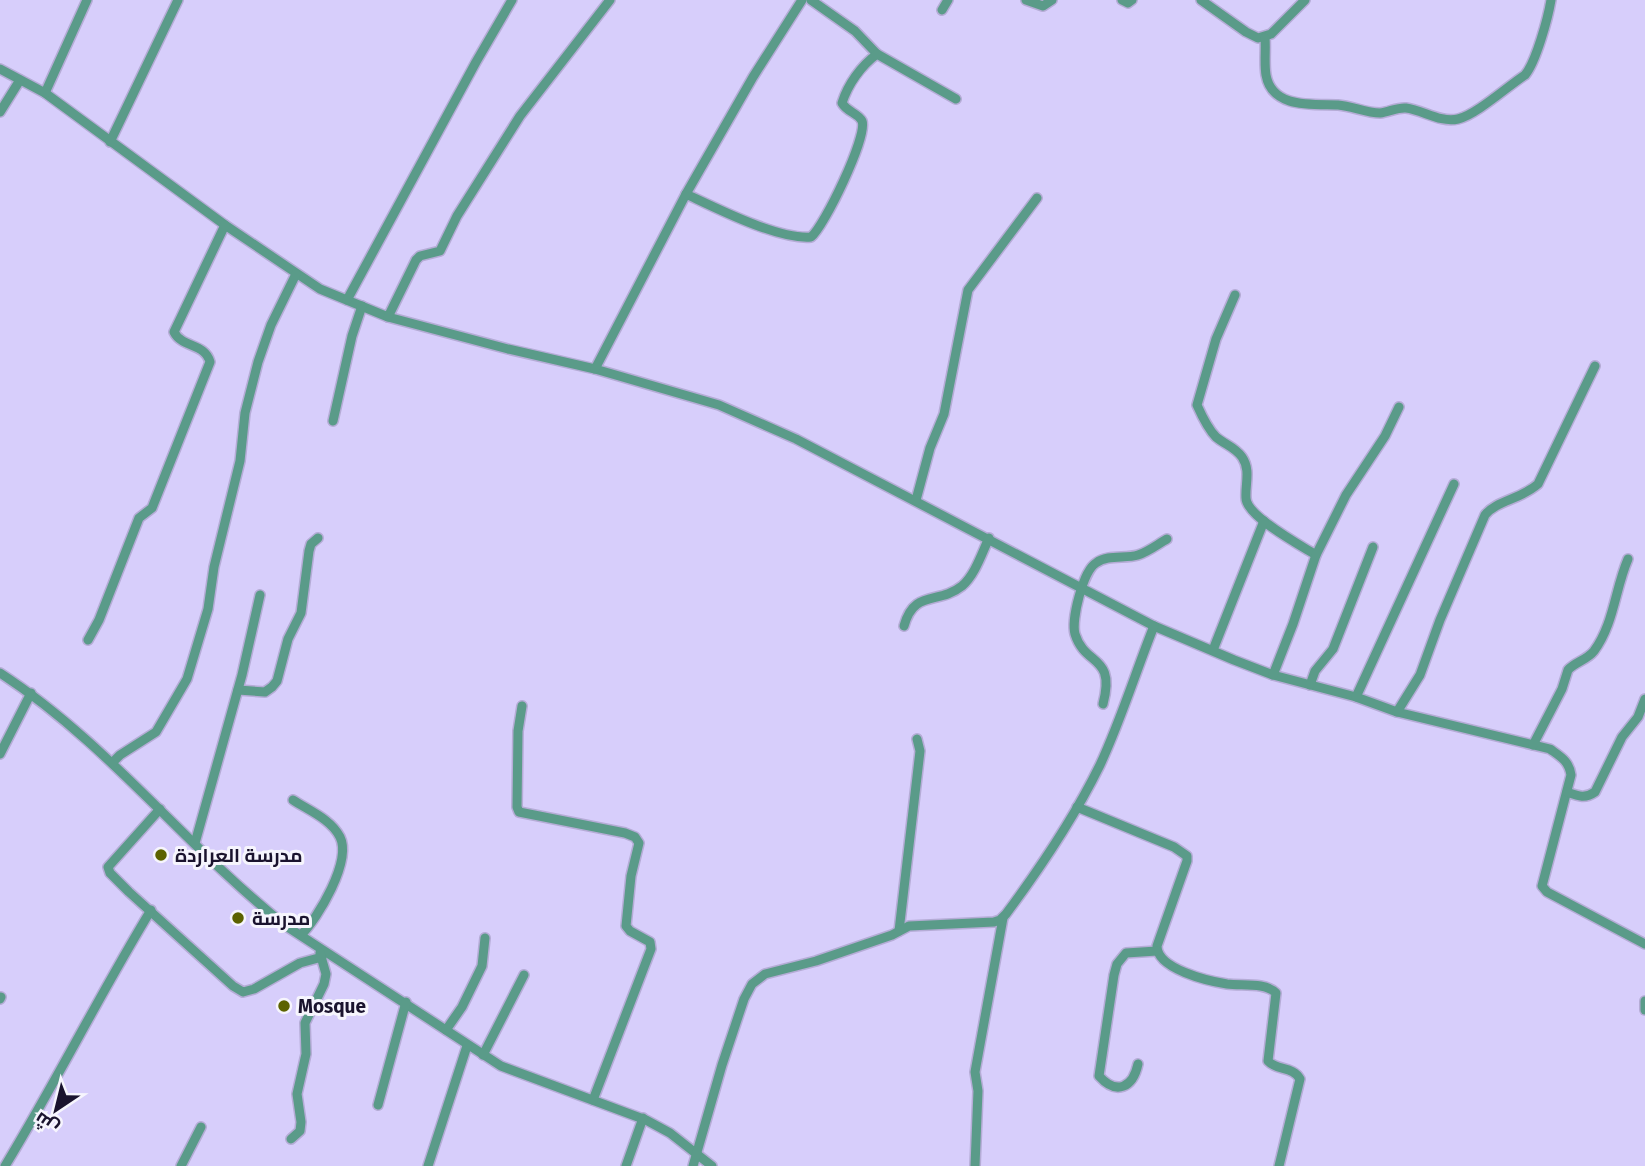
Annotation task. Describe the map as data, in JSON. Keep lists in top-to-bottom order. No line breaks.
{"places":["مدرسة العراردة","مدرسة","Mosque"],"north":"bottom left"}
